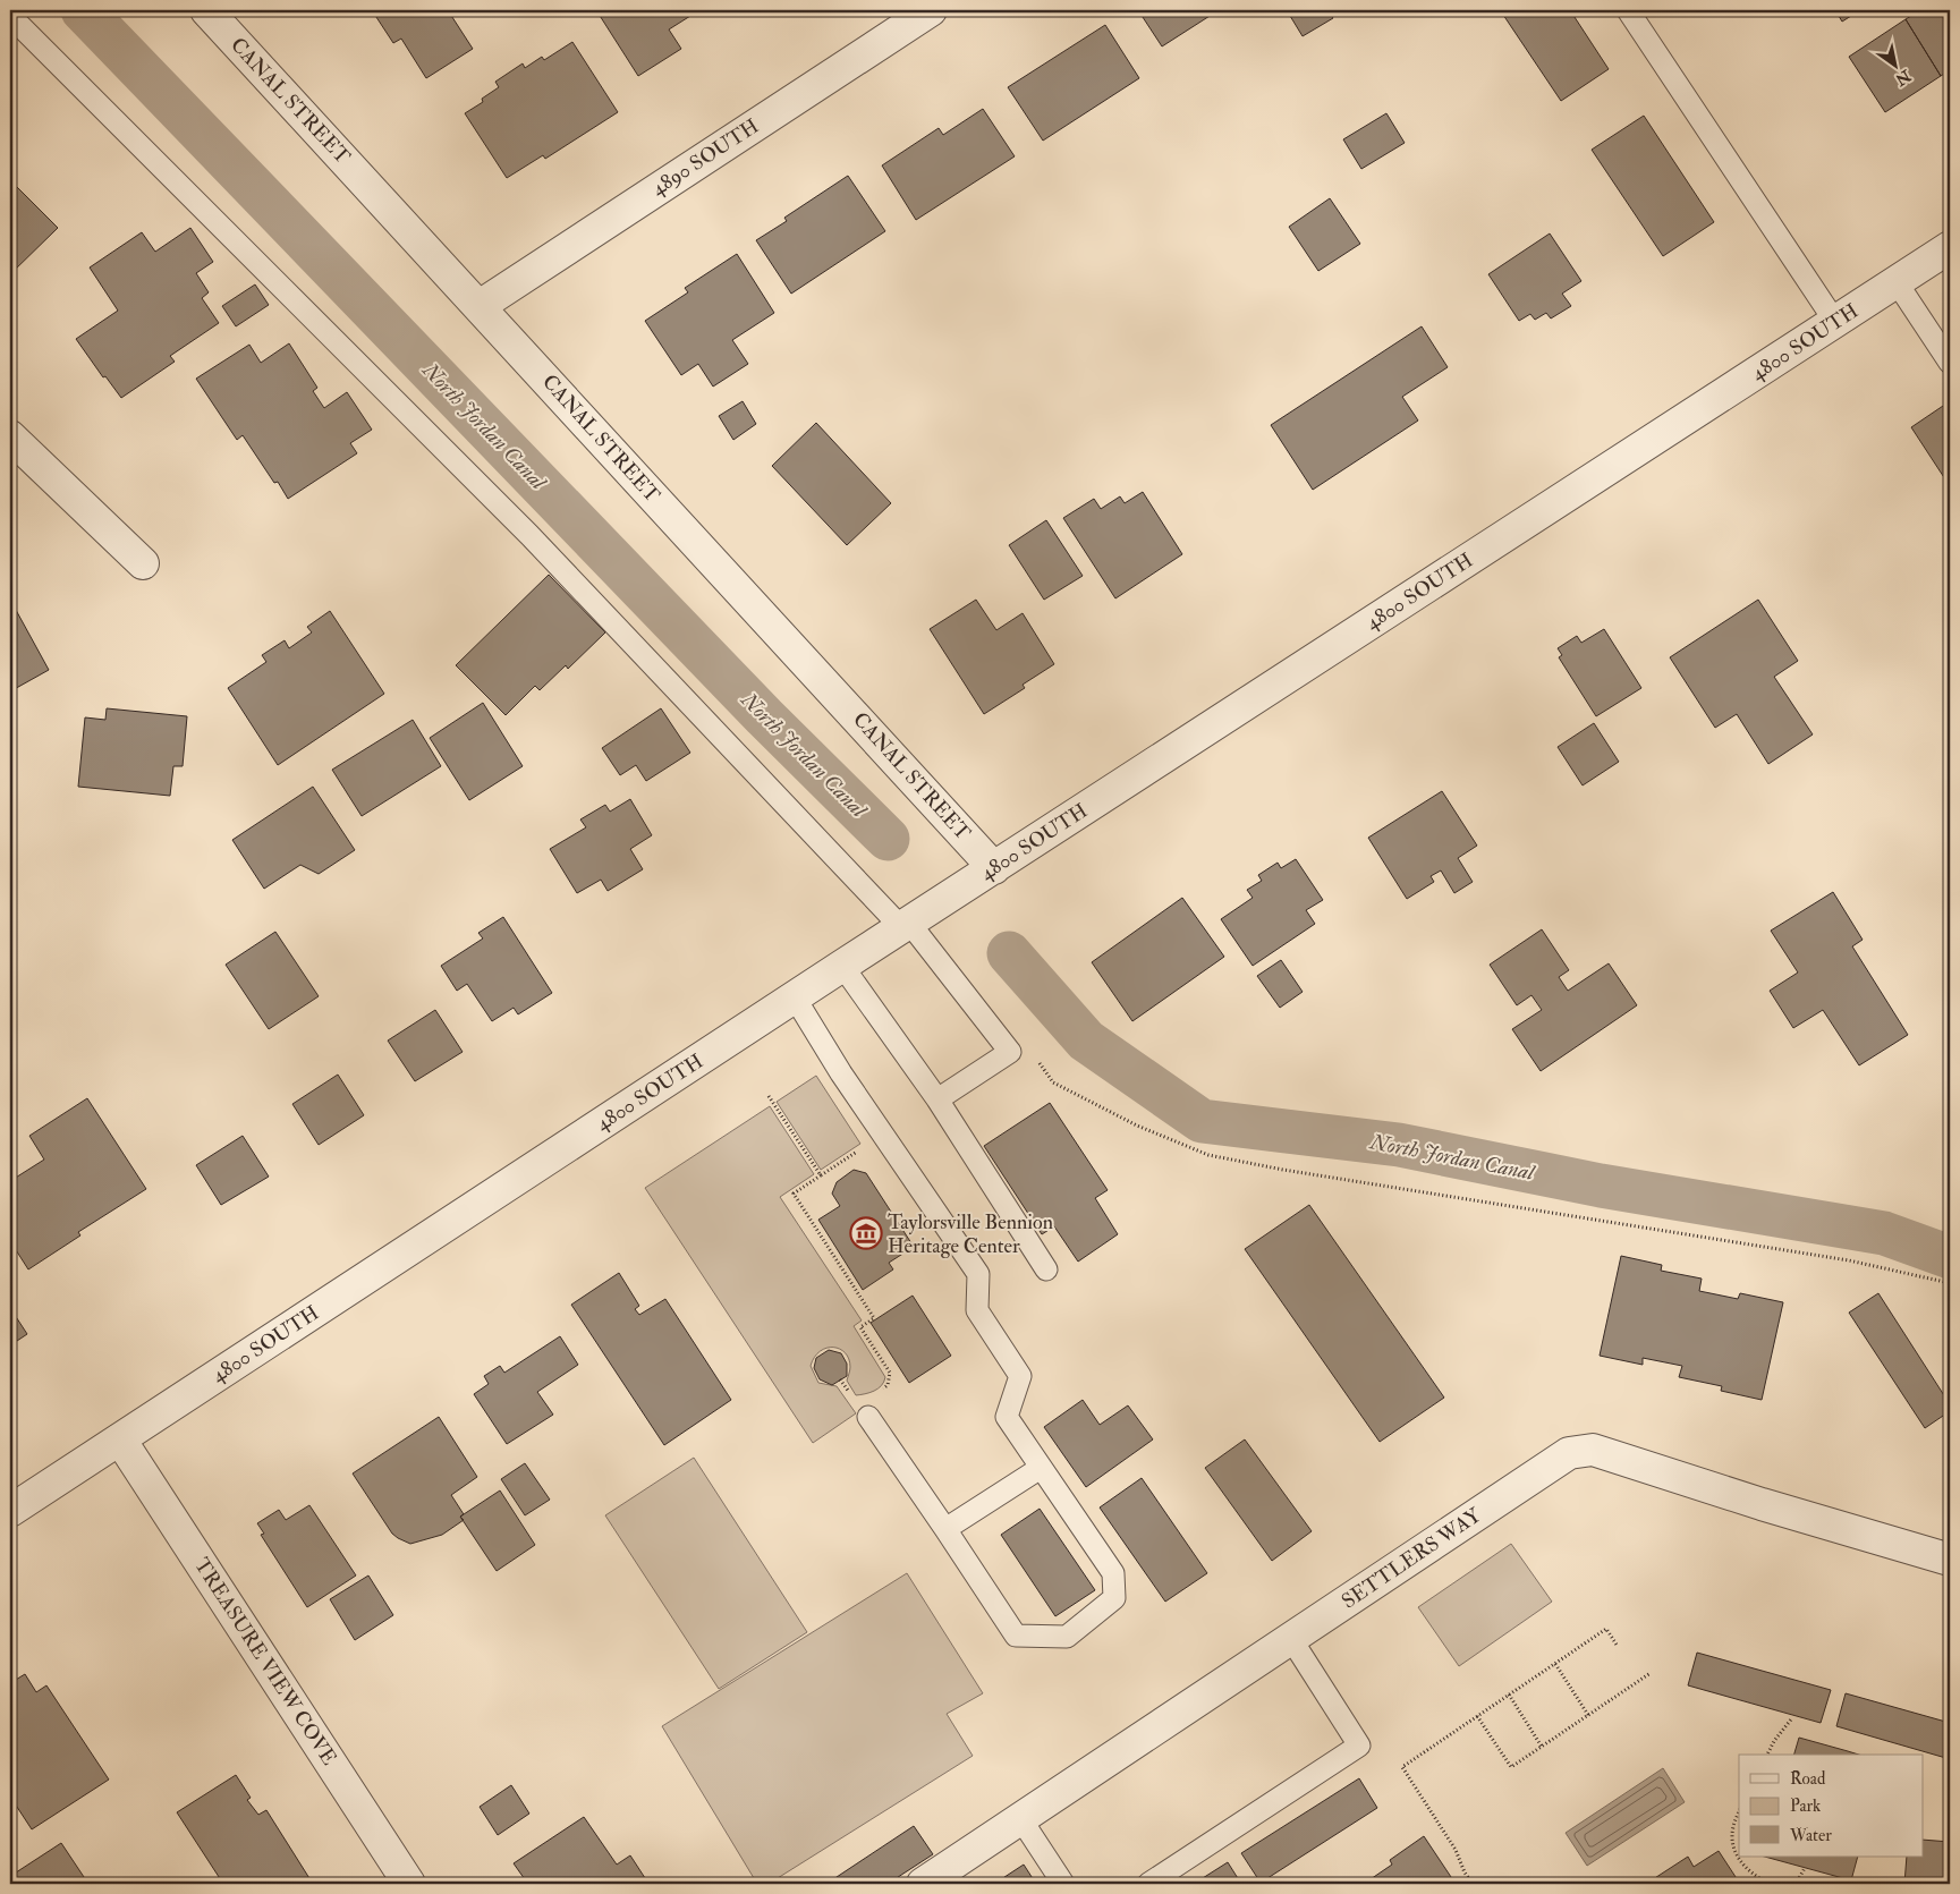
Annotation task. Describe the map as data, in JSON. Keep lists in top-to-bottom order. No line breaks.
{"streets":{"street":["CANAL STREET","4890 SOUTH","4800 SOUTH","SETTLERS WAY","TREASURE VIEW COVE"]},"crossings":[["CANAL STREET","4890 SOUTH"],["CANAL STREET","4800 SOUTH"],["4800 SOUTH","TREASURE VIEW COVE"]],"water":["North Jordan Canal"],"places":{"museum":["Taylorsville Bennion Heritage Center"]},"legend":["Road","Park","Water"],"north":"bottom right"}
